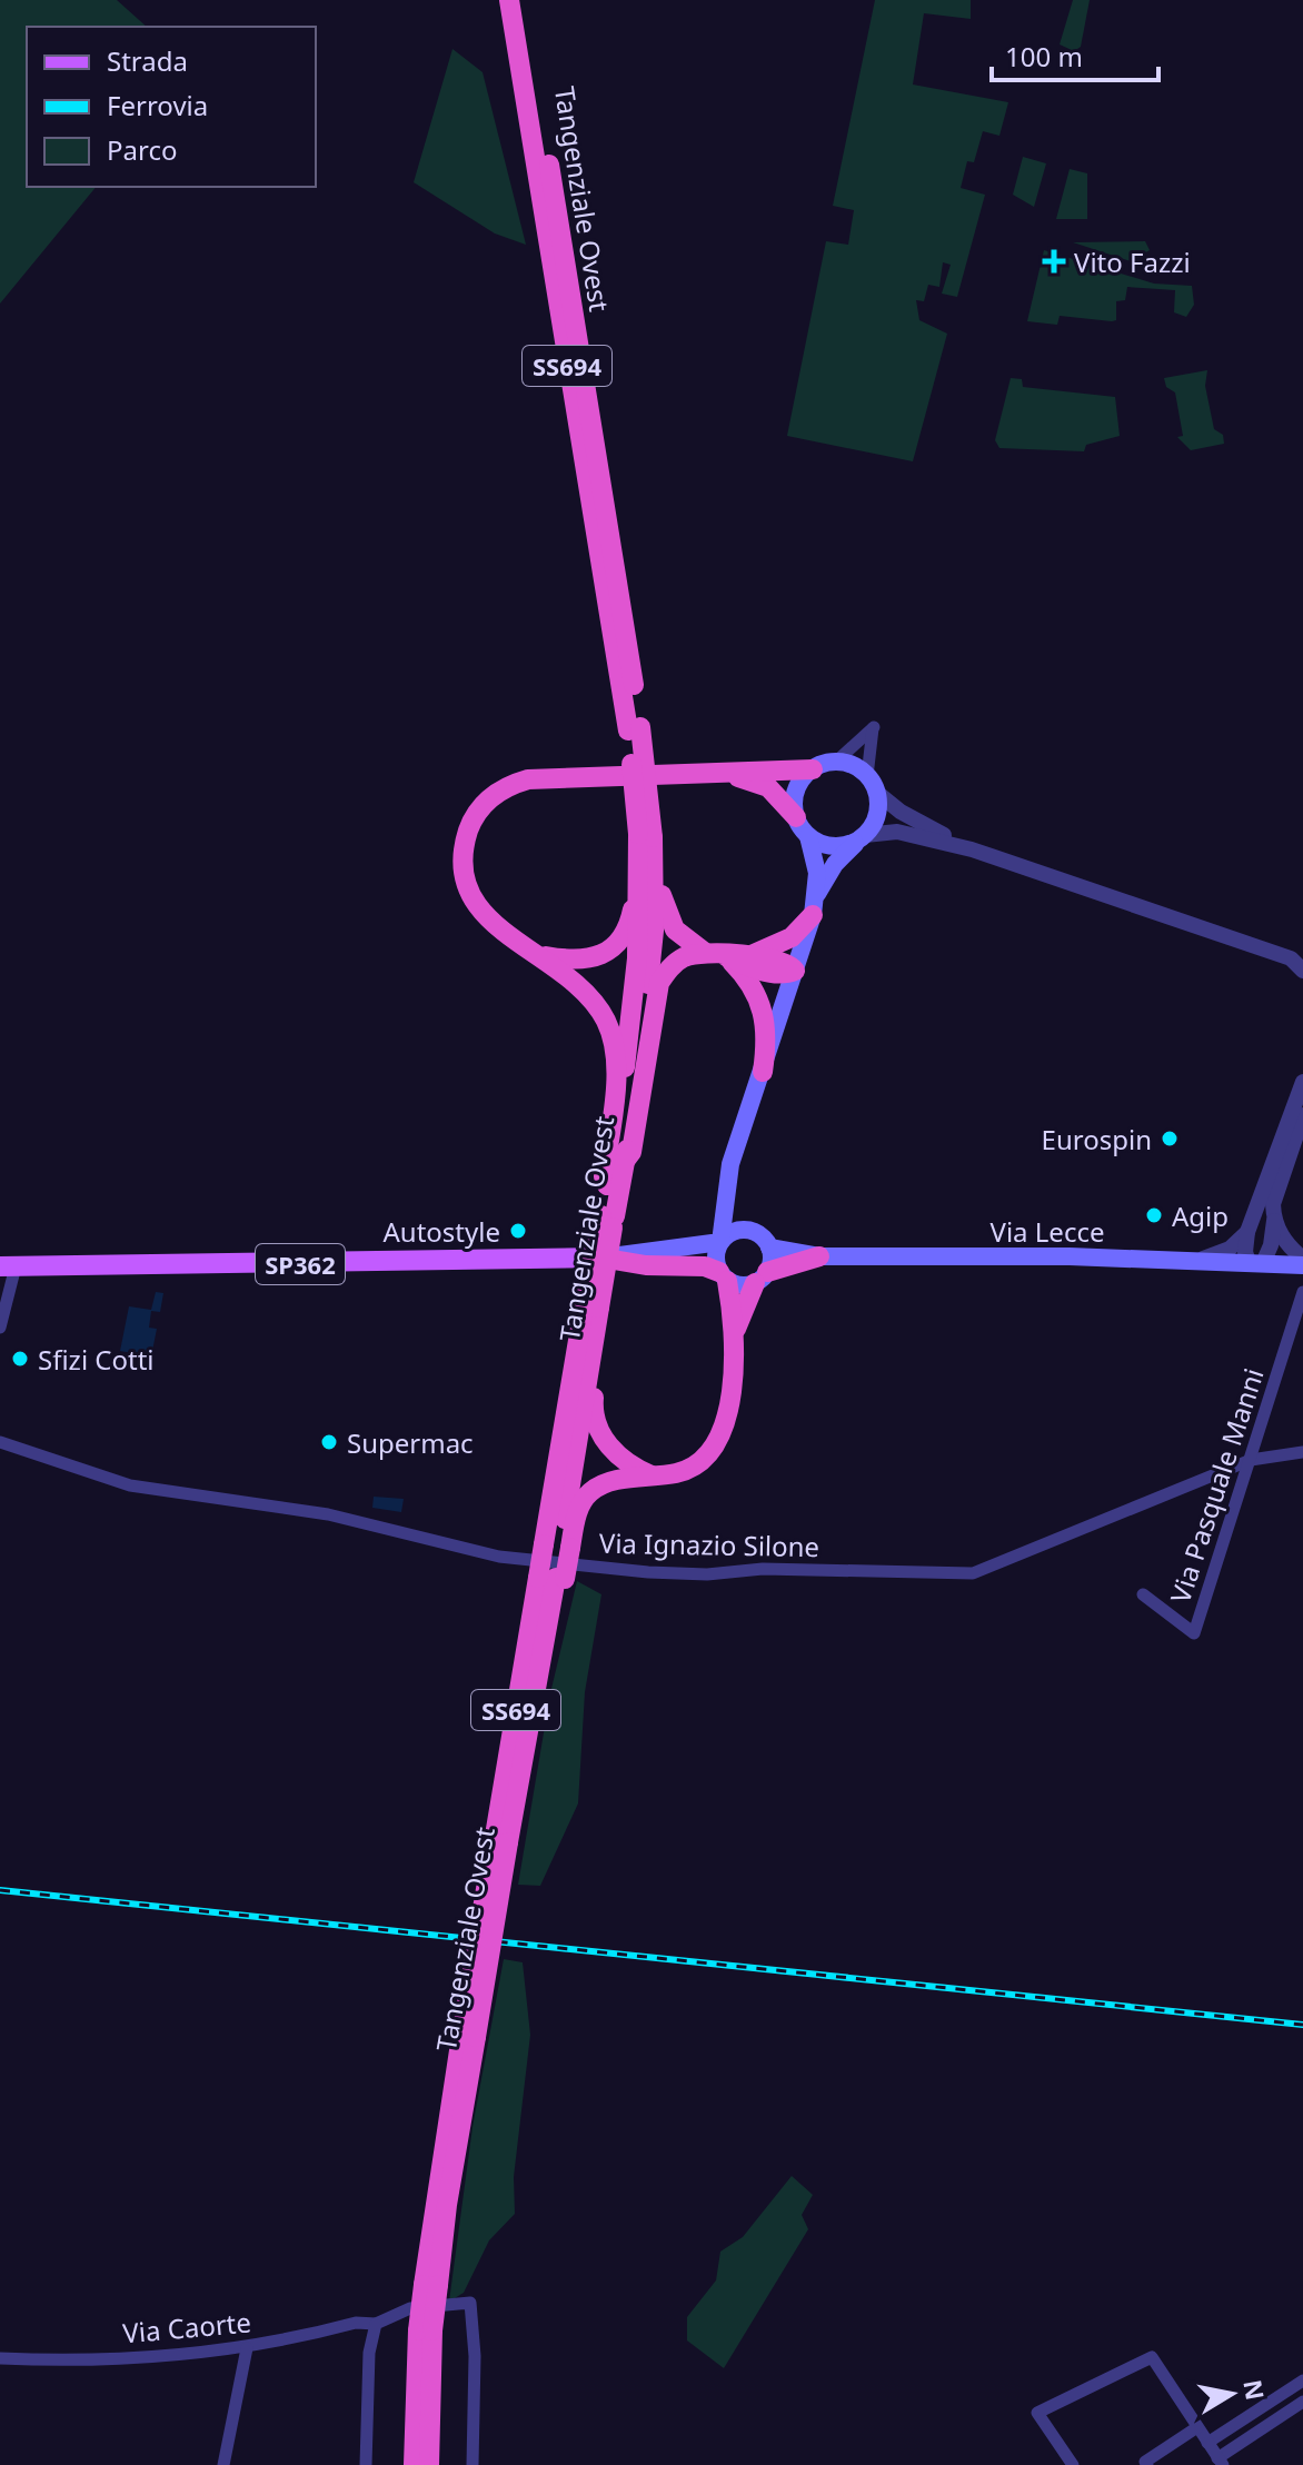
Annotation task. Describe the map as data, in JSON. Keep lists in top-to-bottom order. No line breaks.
{"streets":{"highway":["Tangenziale Ovest","SS694"],"main road":["Via Lecce","SP362"],"street":["Via Pasquale Manni","Via Ignazio Silone","Via Caorte"]},"crossings":[["Via Pasquale Manni","Via Ignazio Silone"]],"places":{"health":["Vito Fazzi"],"other":["Eurospin","Agip","Autostyle","Sfizi Cotti","Supermac"]},"legend":["Strada","Ferrovia","Parco"],"scale_bar":"100 m","north":"right"}
